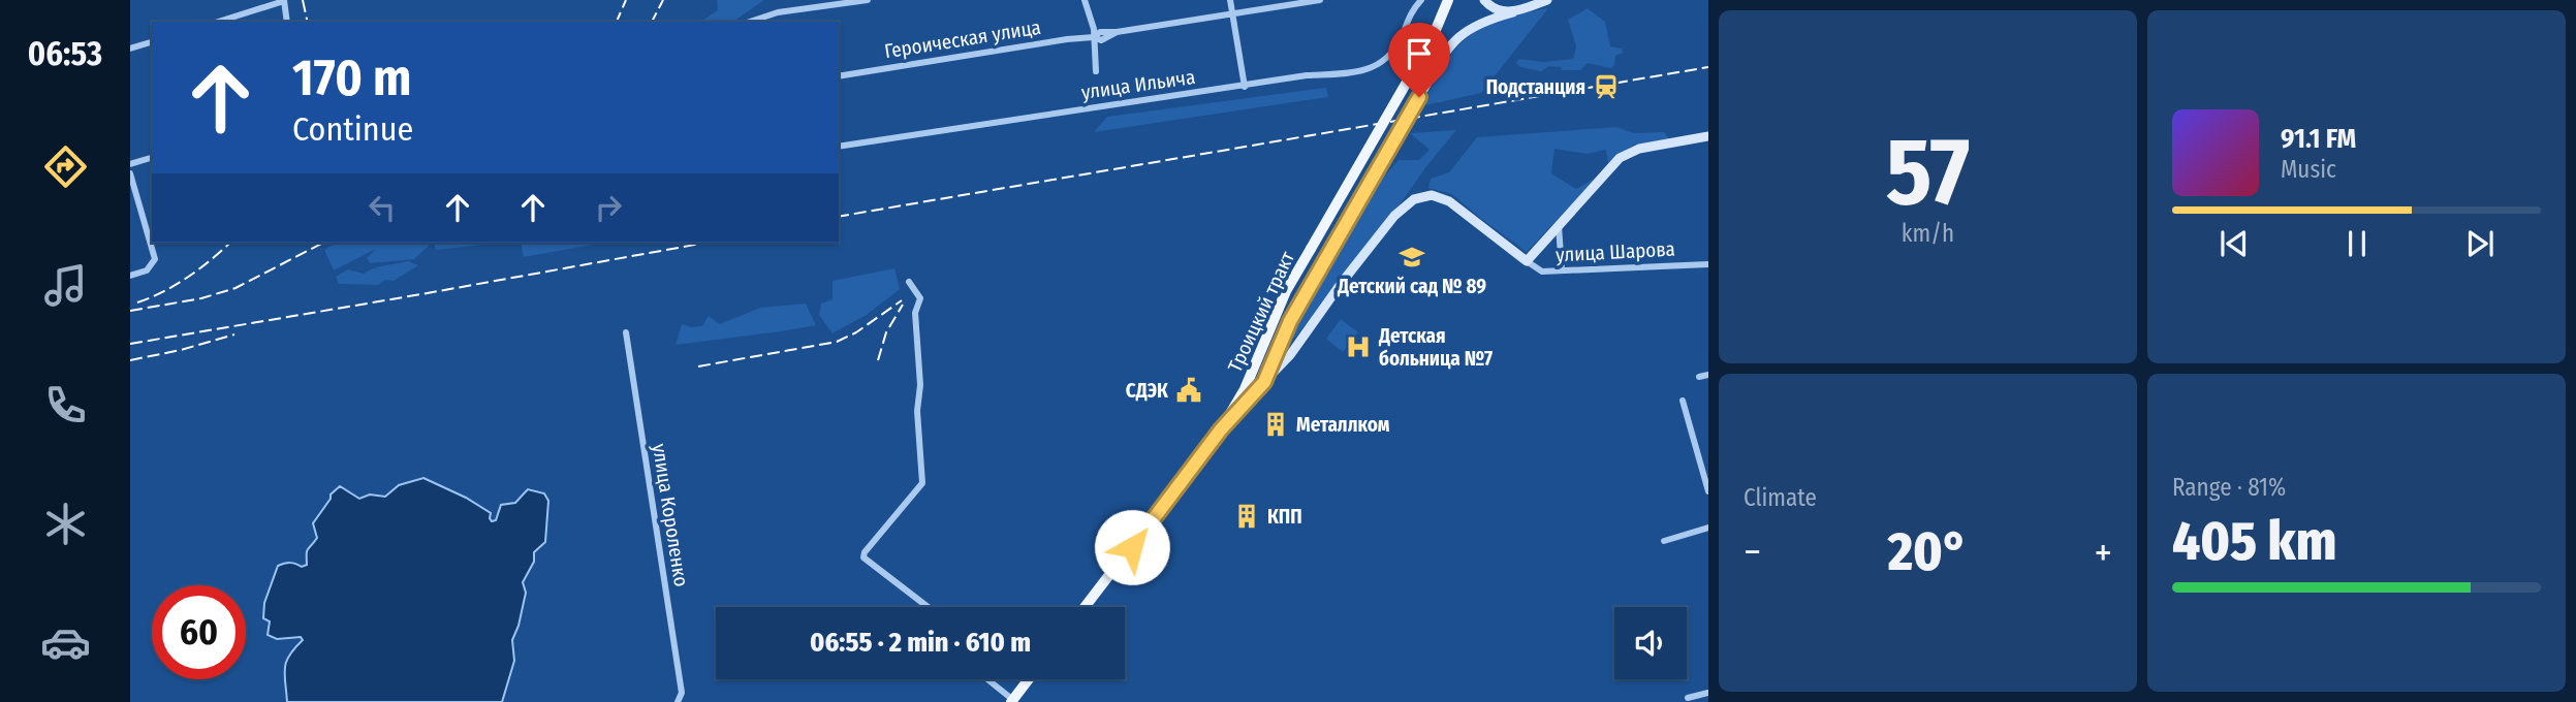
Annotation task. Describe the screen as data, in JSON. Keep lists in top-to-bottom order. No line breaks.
{"streets":{"main road":["Троицкий тракт"],"street":["Героическая улица","улица Ильича","улица Шарова","улица Короленко"]},"places":{"station":["Подстанция"],"school or university":["Детский сад № 89"],"hospital":["Детская больница №7"],"public building":["СДЭК"],"building":["Металлком","КПП"]},"page":{"tabs":"06:53","tile":[["57","km/h"],"Climate",["Range · 81%","405 km"]],"turn":["170 m","Continue"],"song":["91.1 FM","Music"],"heat":["−","20°","+"],"limit":"60","trip":"06:55 · 2 min · 610 m"}}
